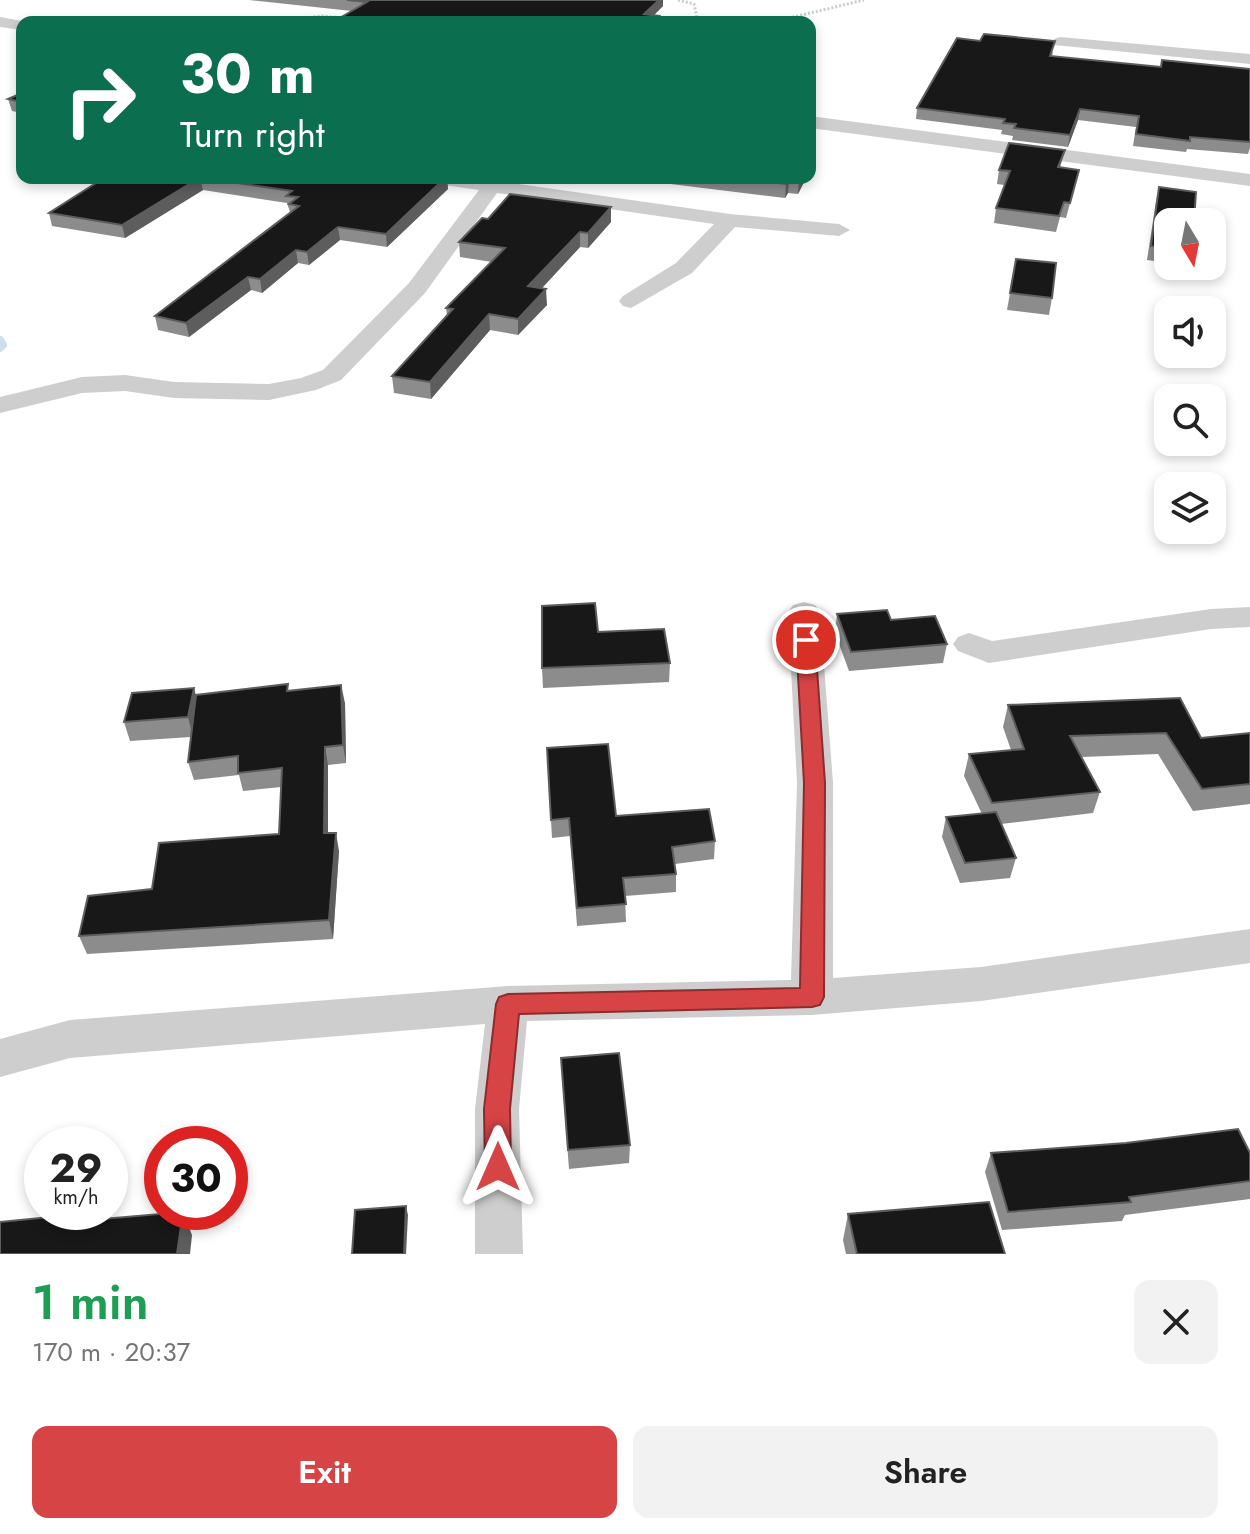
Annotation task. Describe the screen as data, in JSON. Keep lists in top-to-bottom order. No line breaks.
{"north":"bottom","page":{"turn":["30 m","Turn right"],"speed":"29 km/h","limit":"30","heading":["1 min","170 m · 20:37"],"buttons":["Exit","Share"]}}
